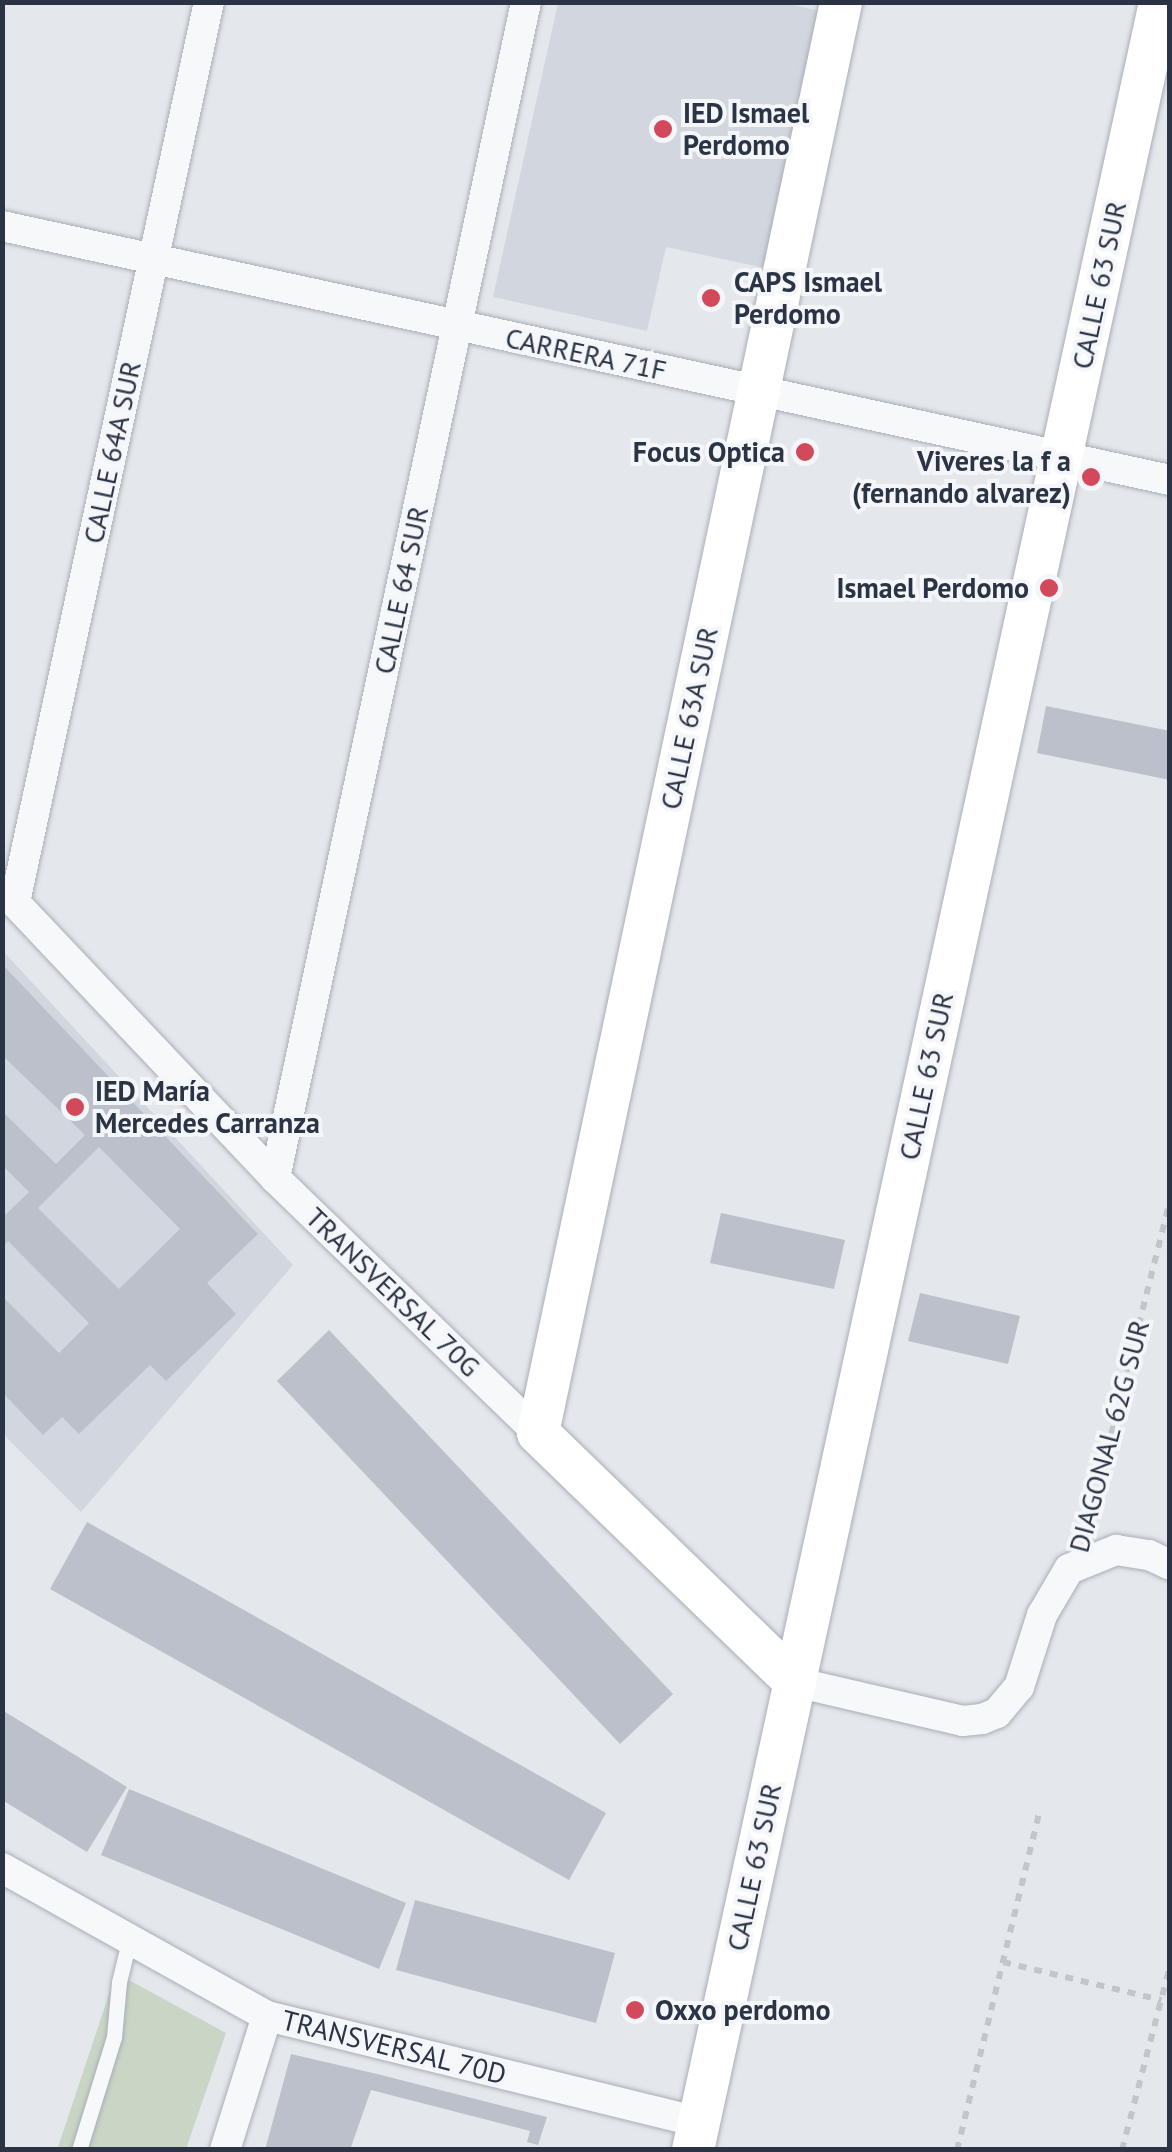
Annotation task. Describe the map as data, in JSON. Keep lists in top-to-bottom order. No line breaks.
{"streets":{"street":["CALLE 63 SUR","CARRERA 71F","CALLE 64A SUR","CALLE 64 SUR","CALLE 63A SUR","TRANSVERSAL 70G","DIAGONAL 62G SUR","TRANSVERSAL 70D"]},"crossings":[["CALLE 63 SUR","CARRERA 71F"],["CALLE 63 SUR","TRANSVERSAL 70G"],["CALLE 63 SUR","DIAGONAL 62G SUR"],["CALLE 63 SUR","TRANSVERSAL 70D"],["CARRERA 71F","CALLE 64A SUR"],["CARRERA 71F","CALLE 64 SUR"],["CARRERA 71F","CALLE 63A SUR"],["CALLE 64A SUR","TRANSVERSAL 70G"],["CALLE 64 SUR","TRANSVERSAL 70G"],["CALLE 63A SUR","TRANSVERSAL 70G"],["TRANSVERSAL 70G","DIAGONAL 62G SUR"]],"places":["IED Ismael Perdomo","CAPS Ismael Perdomo","Focus Optica","Viveres la f a (fernando alvarez)","Ismael Perdomo","IED María Mercedes Carranza","Oxxo perdomo"]}
